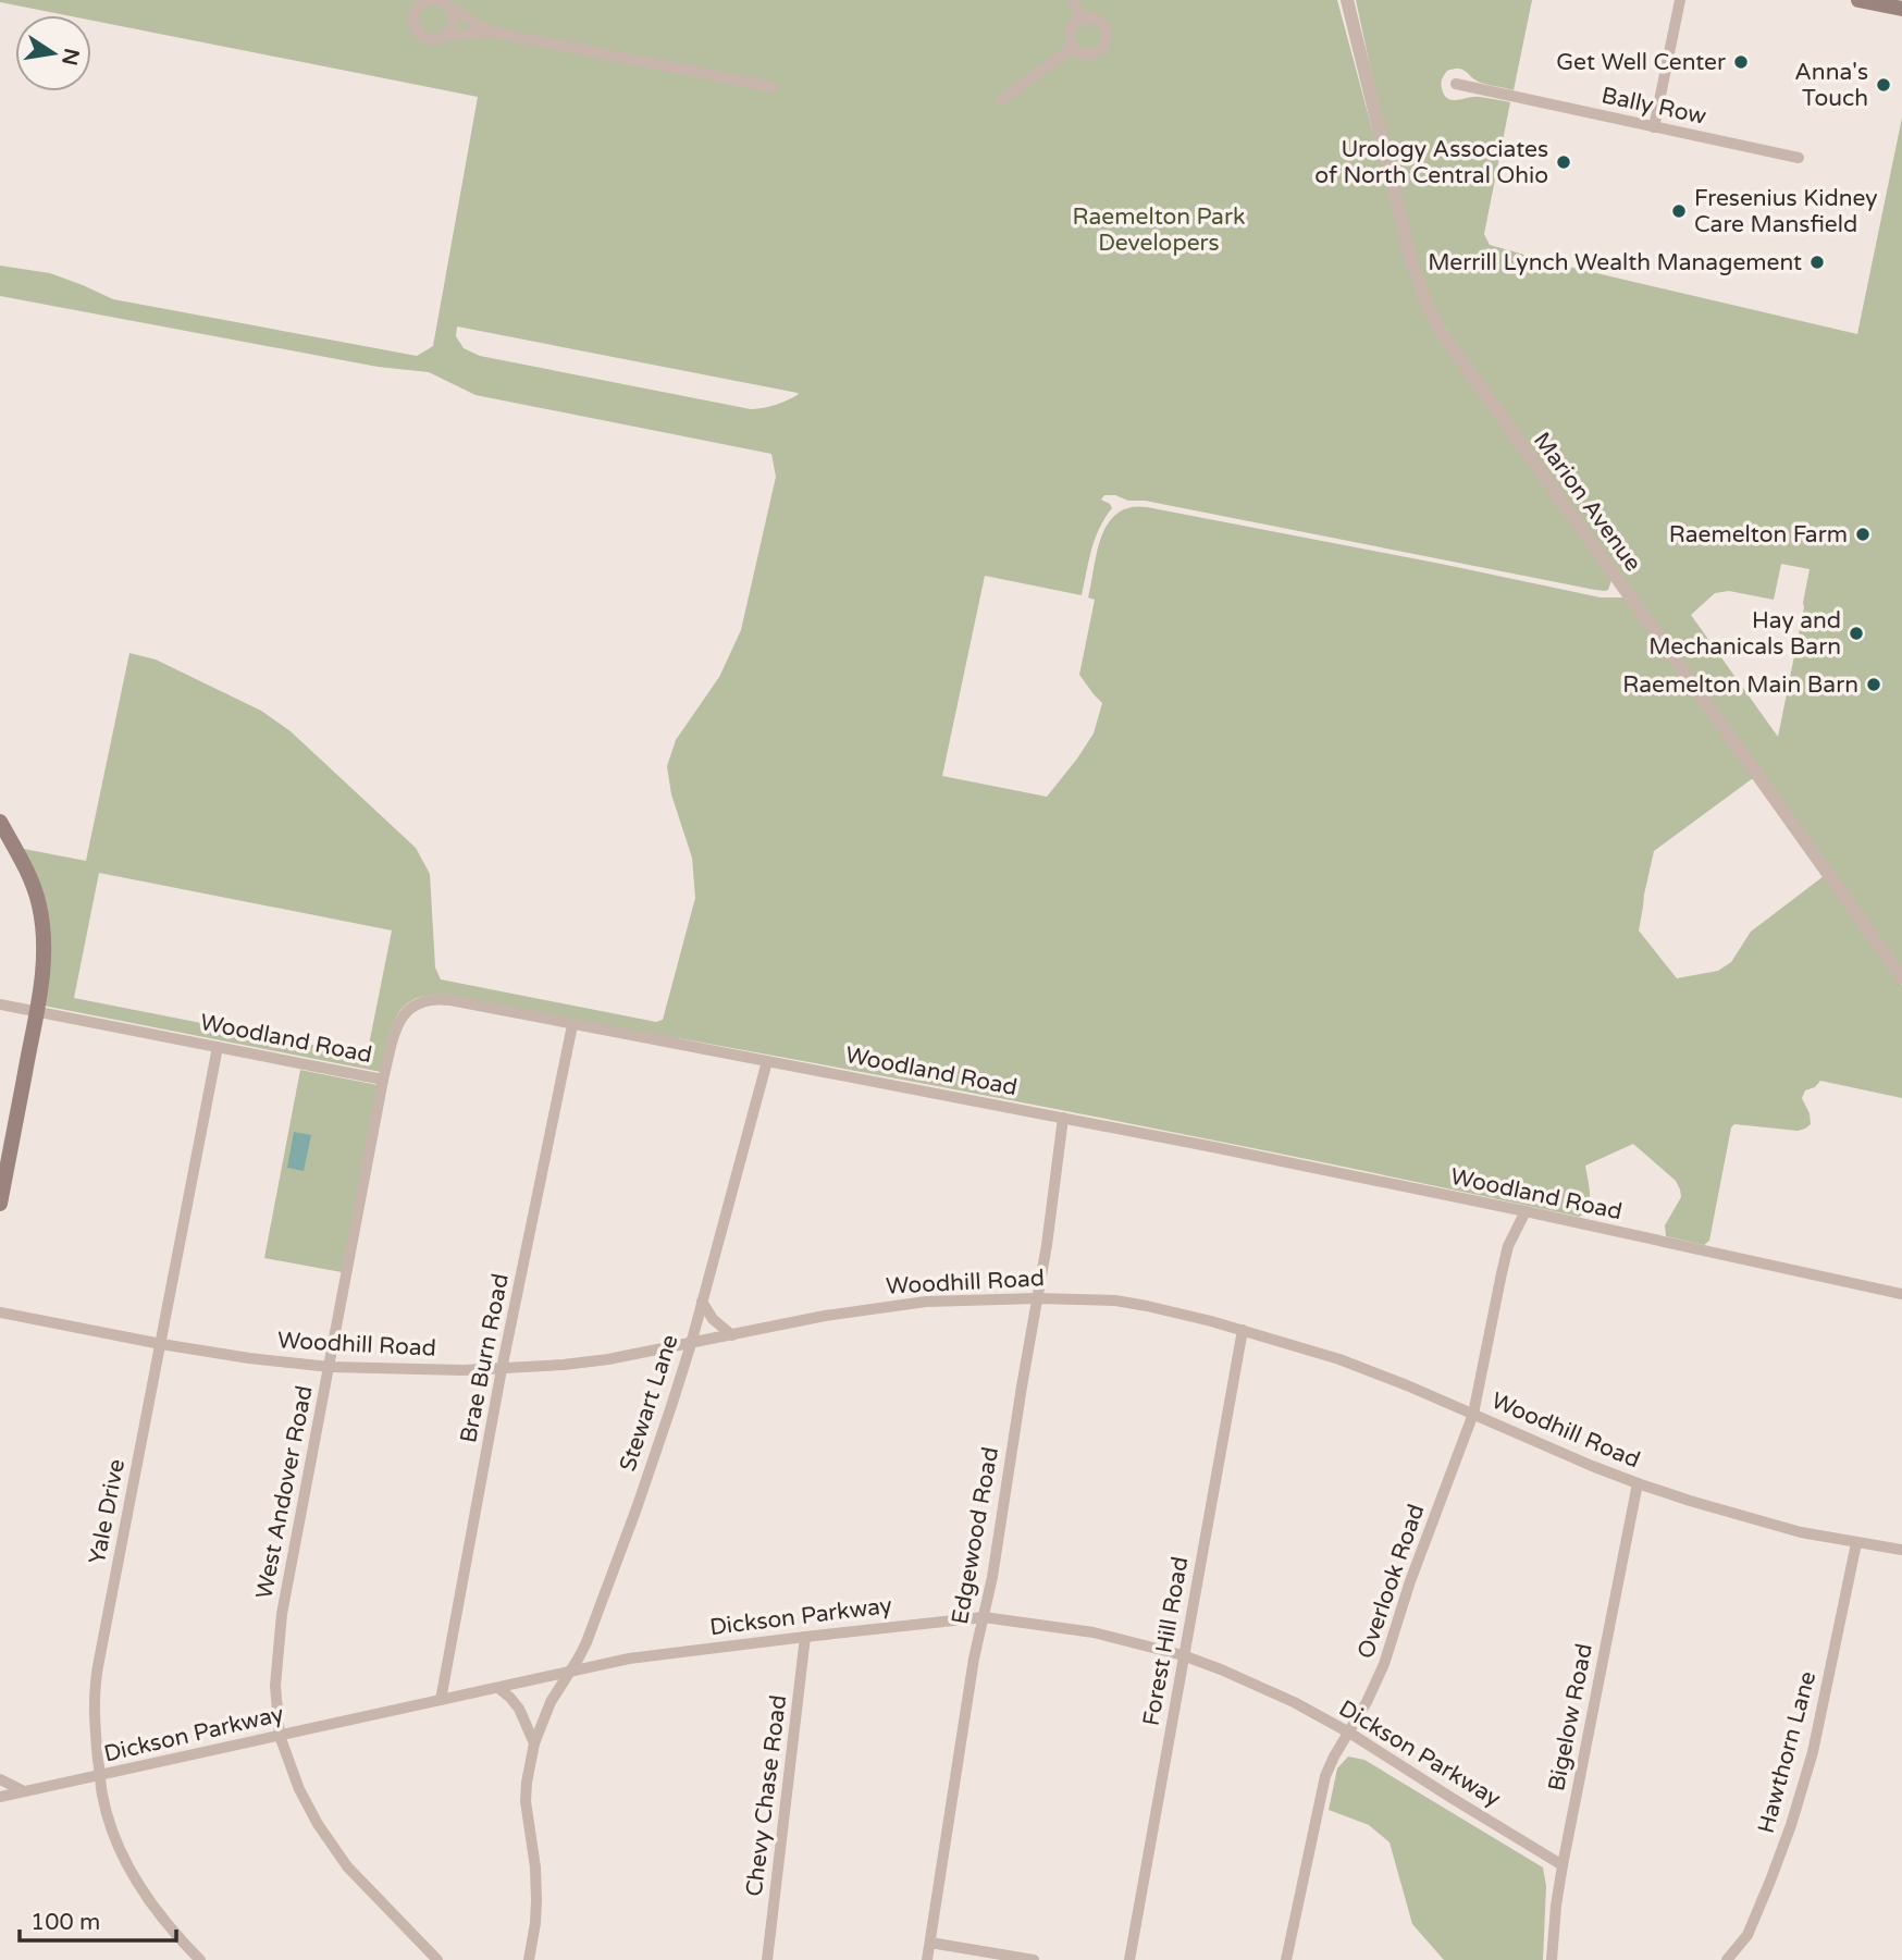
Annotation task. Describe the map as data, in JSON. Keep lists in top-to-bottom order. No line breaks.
{"streets":{"street":["Bally Row","Marion Avenue","Woodland Road","Woodhill Road","Brae Burn Road","Stewart Lane","West Andover Road","Yale Drive","Edgewood Road","Overlook Road","Dickson Parkway","Forest Hill Road","Bigelow Road","Hawthorn Lane","Chevy Chase Road"]},"crossings":[["Woodland Road","Brae Burn Road"],["Woodland Road","Stewart Lane"],["Woodland Road","West Andover Road"],["Woodland Road","Yale Drive"],["Woodland Road","Edgewood Road"],["Woodland Road","Overlook Road"],["Woodhill Road","Brae Burn Road"],["Woodhill Road","Stewart Lane"],["Woodhill Road","West Andover Road"],["Woodhill Road","Yale Drive"],["Woodhill Road","Edgewood Road"],["Woodhill Road","Overlook Road"],["Woodhill Road","Forest Hill Road"],["Woodhill Road","Bigelow Road"],["Woodhill Road","Hawthorn Lane"],["Brae Burn Road","Dickson Parkway"],["Stewart Lane","Dickson Parkway"],["West Andover Road","Dickson Parkway"],["Yale Drive","Dickson Parkway"],["Edgewood Road","Dickson Parkway"],["Overlook Road","Dickson Parkway"],["Dickson Parkway","Forest Hill Road"],["Dickson Parkway","Bigelow Road"],["Dickson Parkway","Chevy Chase Road"]],"parks":["Raemelton Park Developers"],"places":["Get Well Center","Anna's Touch","Urology Associates of North Central Ohio","Fresenius Kidney Care Mansfield","Merrill Lynch Wealth Management","Raemelton Farm","Hay and Mechanicals Barn","Raemelton Main Barn"],"scale_bar":"100 m","north":"right"}
